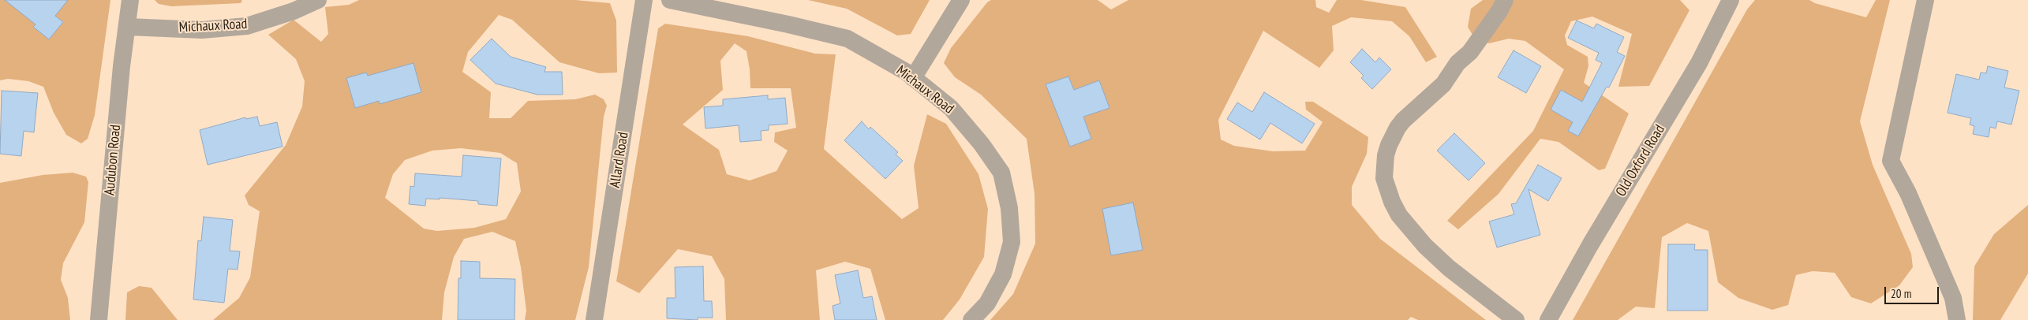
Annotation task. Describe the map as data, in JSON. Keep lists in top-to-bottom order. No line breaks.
{"streets":{"street":["Michaux Road","Audubon Road","Allard Road","Old Oxford Road"]},"crossings":[["Michaux Road","Audubon Road"]],"scale_bar":"20 m"}
